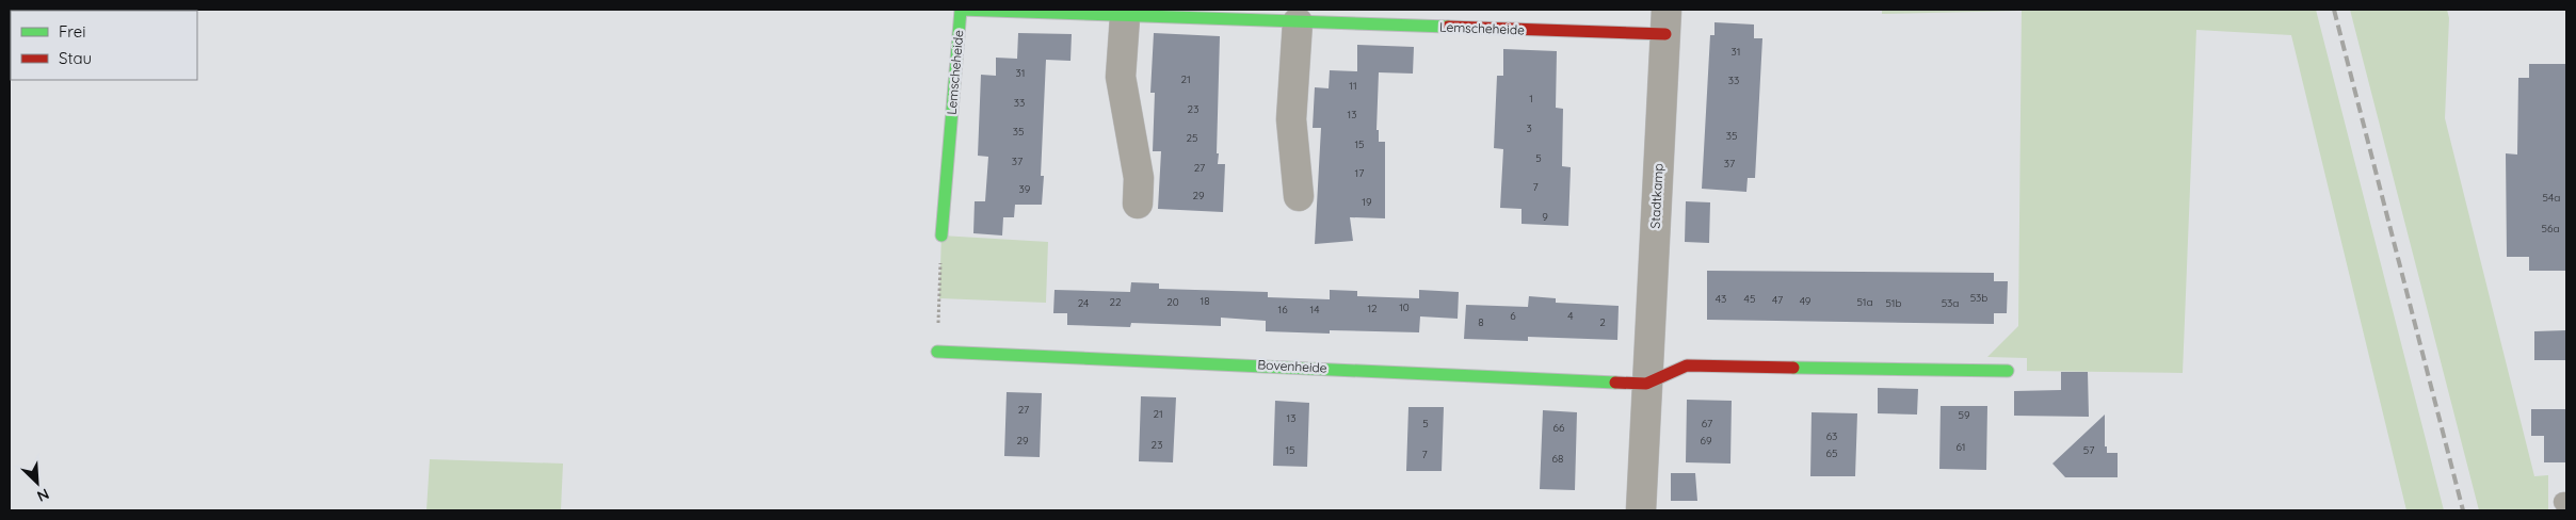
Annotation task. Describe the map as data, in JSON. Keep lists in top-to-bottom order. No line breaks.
{"streets":{"street":["Lemscheheide","Stadtkamp","Bovenheide"]},"crossings":[["Lemscheheide","Stadtkamp"],["Stadtkamp","Bovenheide"]],"house_numbers":["31","31","21","33","11","1","33","23","13","3","35","35","25","15","5","37","37","27","17","7","39","29","54a","19","9","56a","53b","43","45","47","18","49","22","20","51a","24","51b","53a","10","12","16","14","6","4","8","2","27","21","59","13","5","67","66","63","29","69","23","61","15","57","65","7","68"],"legend":["Frei","Stau"],"north":"bottom right"}
